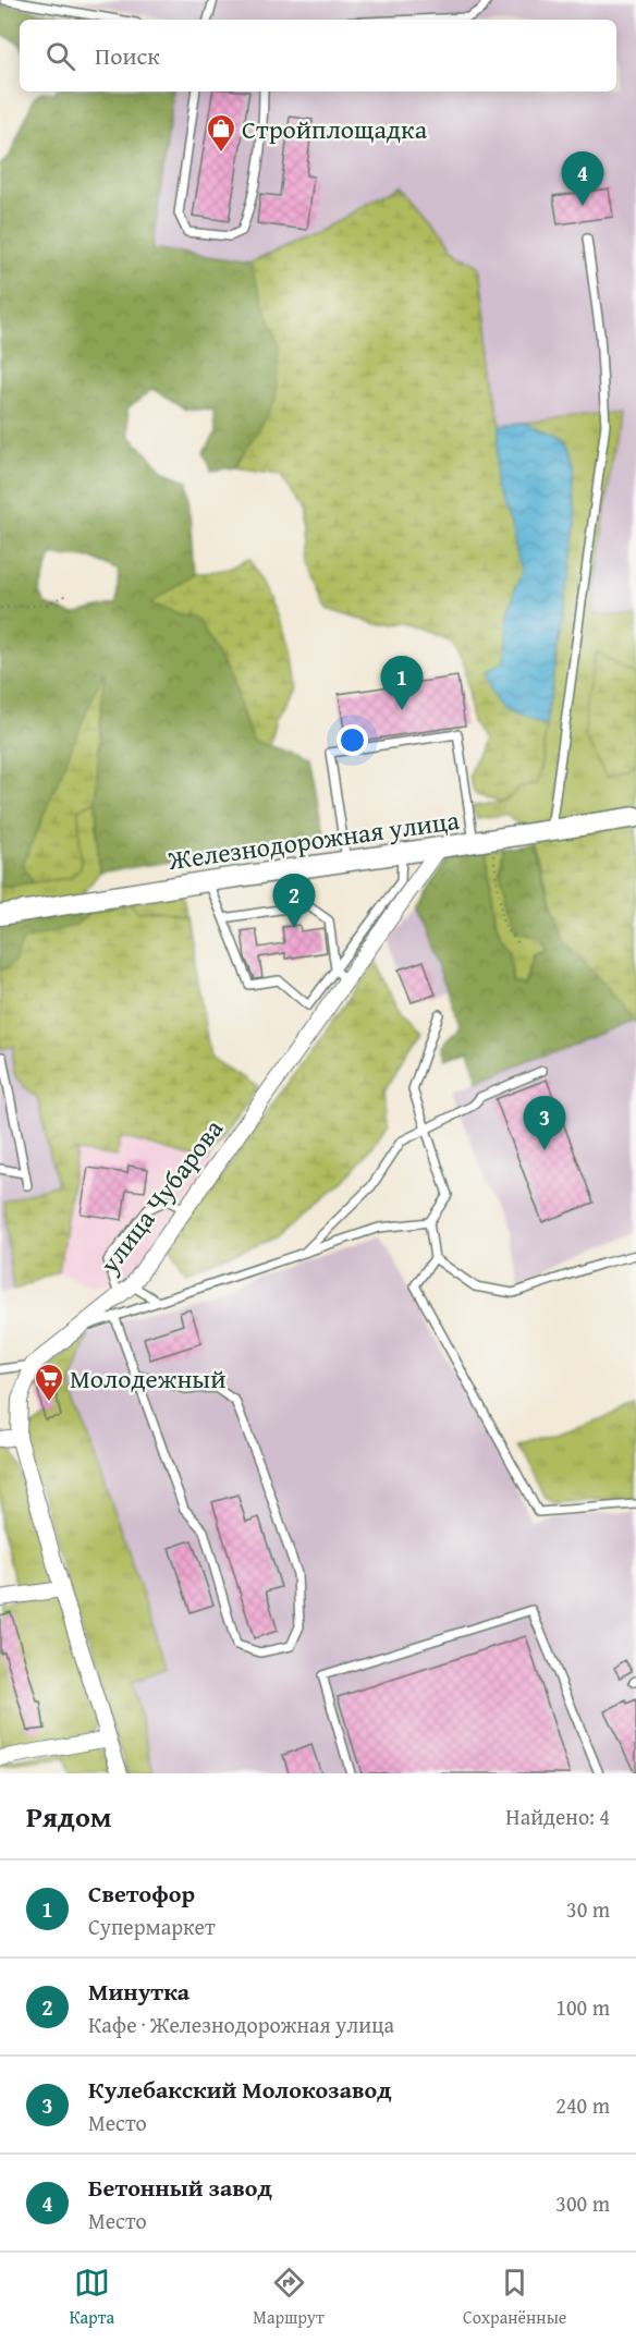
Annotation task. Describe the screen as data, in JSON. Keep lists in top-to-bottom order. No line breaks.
{"streets":{"street":["Железнодорожная улица","улица Чубарова"]},"crossings":[["Железнодорожная улица","улица Чубарова"]],"places":{"shop":["Стройплощадка"],"supermarket":["Молодежный"]},"page":{"search":"Поиск","pins":["4","1","2","3"],"heading":["Рядом","Найдено: 4"],"list":[{"mark":"1","name":"Светофор","note":"Супермаркет","value":"30 m"},{"mark":"2","name":"Минутка","note":"Кафе · Железнодорожная улица","value":"100 m"},{"mark":"3","name":"Кулебакский Молокозавод","note":"Место","value":"240 m"},{"mark":"4","name":"Бетонный завод","note":"Место","value":"300 m"}],"nav":["Карта","Маршрут","Сохранённые"]}}
